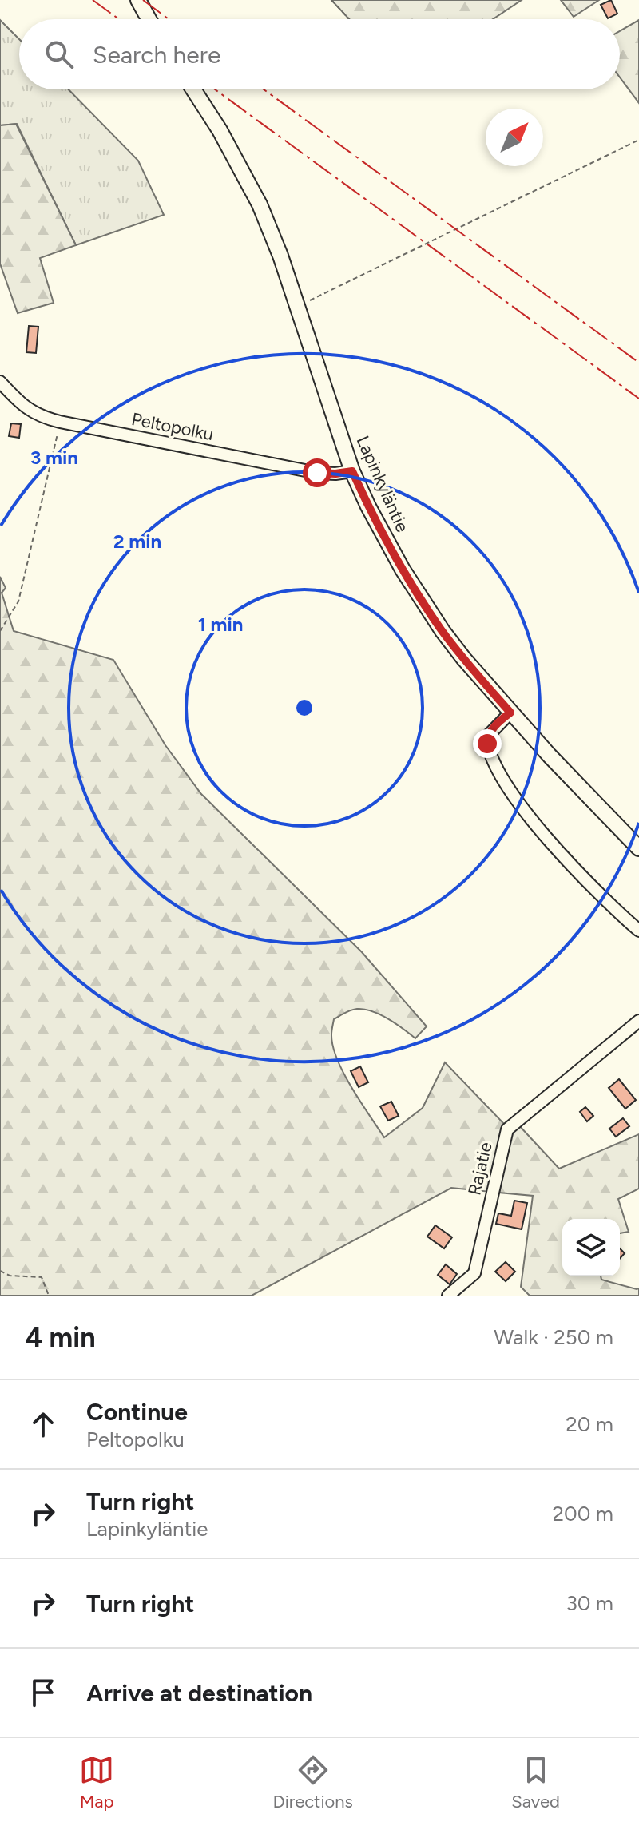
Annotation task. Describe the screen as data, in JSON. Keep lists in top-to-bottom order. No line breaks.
{"streets":{"main road":["Lapinkyläntie"],"street":["Peltopolku","Rajatie"]},"crossings":[["Peltopolku","Lapinkyläntie"]],"north":"top right","page":{"search":"Search here","heading":["4 min","Walk · 250 m"],"list":[["Continue","Peltopolku","20 m"],["Turn right","Lapinkyläntie","200 m"],["Turn right","30 m"],"Arrive at destination"],"nav":["Map","Directions","Saved"]},"rings":["3 min","2 min","1 min"]}
